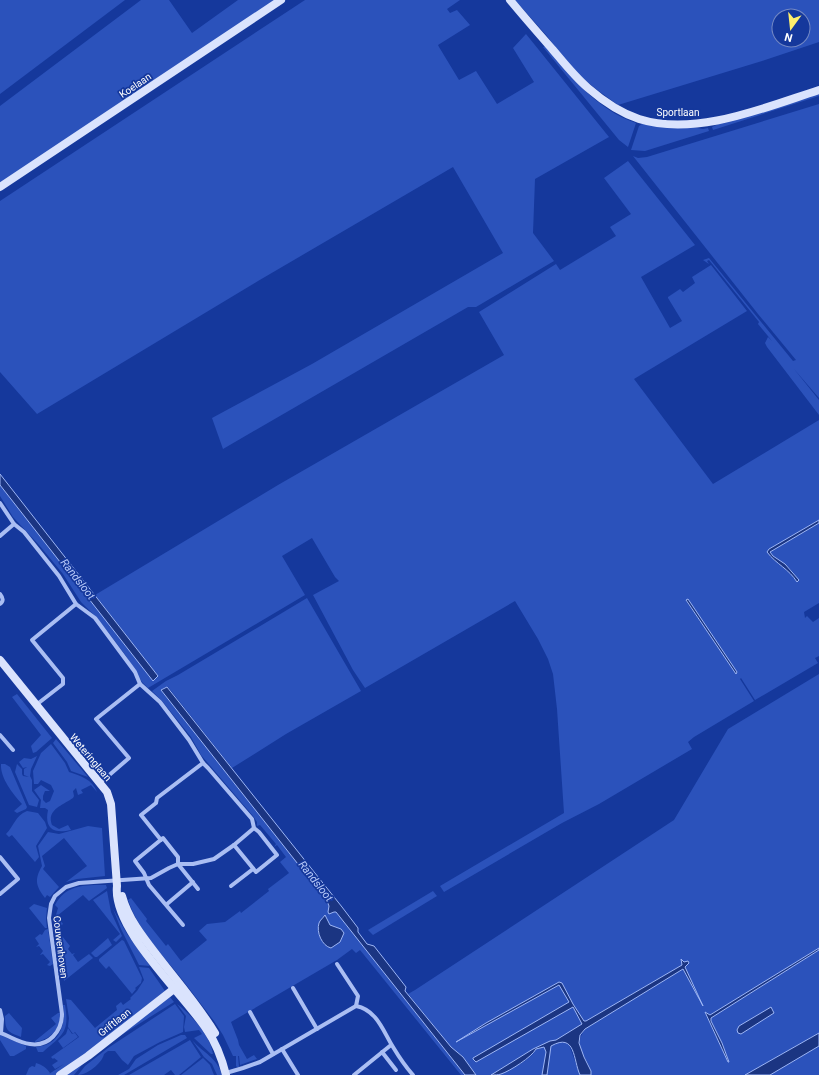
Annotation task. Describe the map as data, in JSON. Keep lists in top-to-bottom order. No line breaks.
{"streets":{"street":["Koelaan","Sportlaan","Weteringlaan","Couwenhoven","Griftlaan"]},"crossings":[["Weteringlaan","Couwenhoven"],["Weteringlaan","Griftlaan"]],"water":["Randsloot"],"north":"bottom"}
